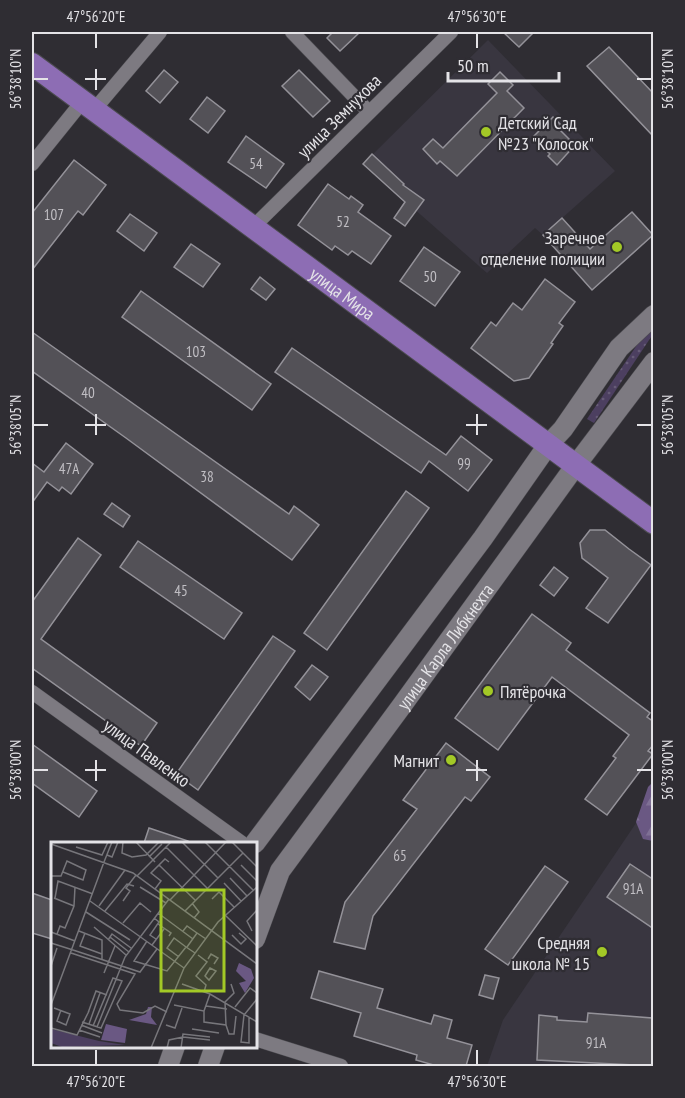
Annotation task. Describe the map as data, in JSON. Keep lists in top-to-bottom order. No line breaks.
{"streets":{"main road":["улица Мира","улица Карла Либкнехта"],"street":["улица Земнухова","улица Павленко"]},"crossings":[["улица Земнухова","улица Мира"],["улица Мира","улица Карла Либкнехта"]],"places":["Детский Сад №23 \"Колосок\"","Заречное отделение полиции","Пятёрочка","Магнит","Средняя школа № 15"],"house_numbers":["54","107","52","50","103","40","99","47А","38","45","65","91А","91А"],"scale_bar":"50 m","coordinates":["47°56'20\"E","47°56'30\"E","56°38'10\"N","56°38'05\"N","56°38'00\"N"]}
